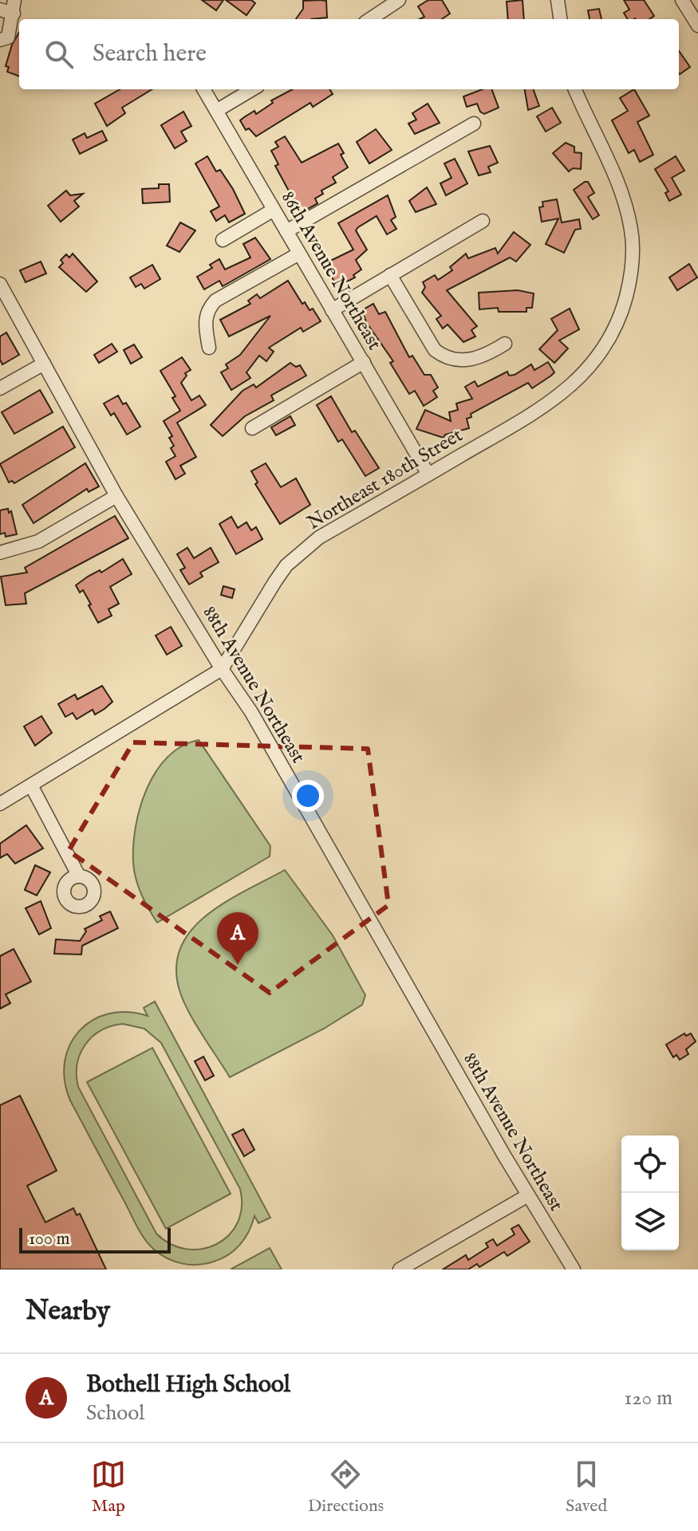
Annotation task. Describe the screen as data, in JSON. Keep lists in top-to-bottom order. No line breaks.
{"streets":{"street":["86th Avenue Northeast","Northeast 180th Street","88th Avenue Northeast"]},"crossings":[["86th Avenue Northeast","Northeast 180th Street"],["Northeast 180th Street","88th Avenue Northeast"]],"scale_bar":"100 m","page":{"search":"Search here","pins":"A","scale":"100 m","heading":"Nearby","list":[{"mark":"A","name":"Bothell High School","note":"School","value":"120 m"}],"nav":["Map","Directions","Saved"]}}
